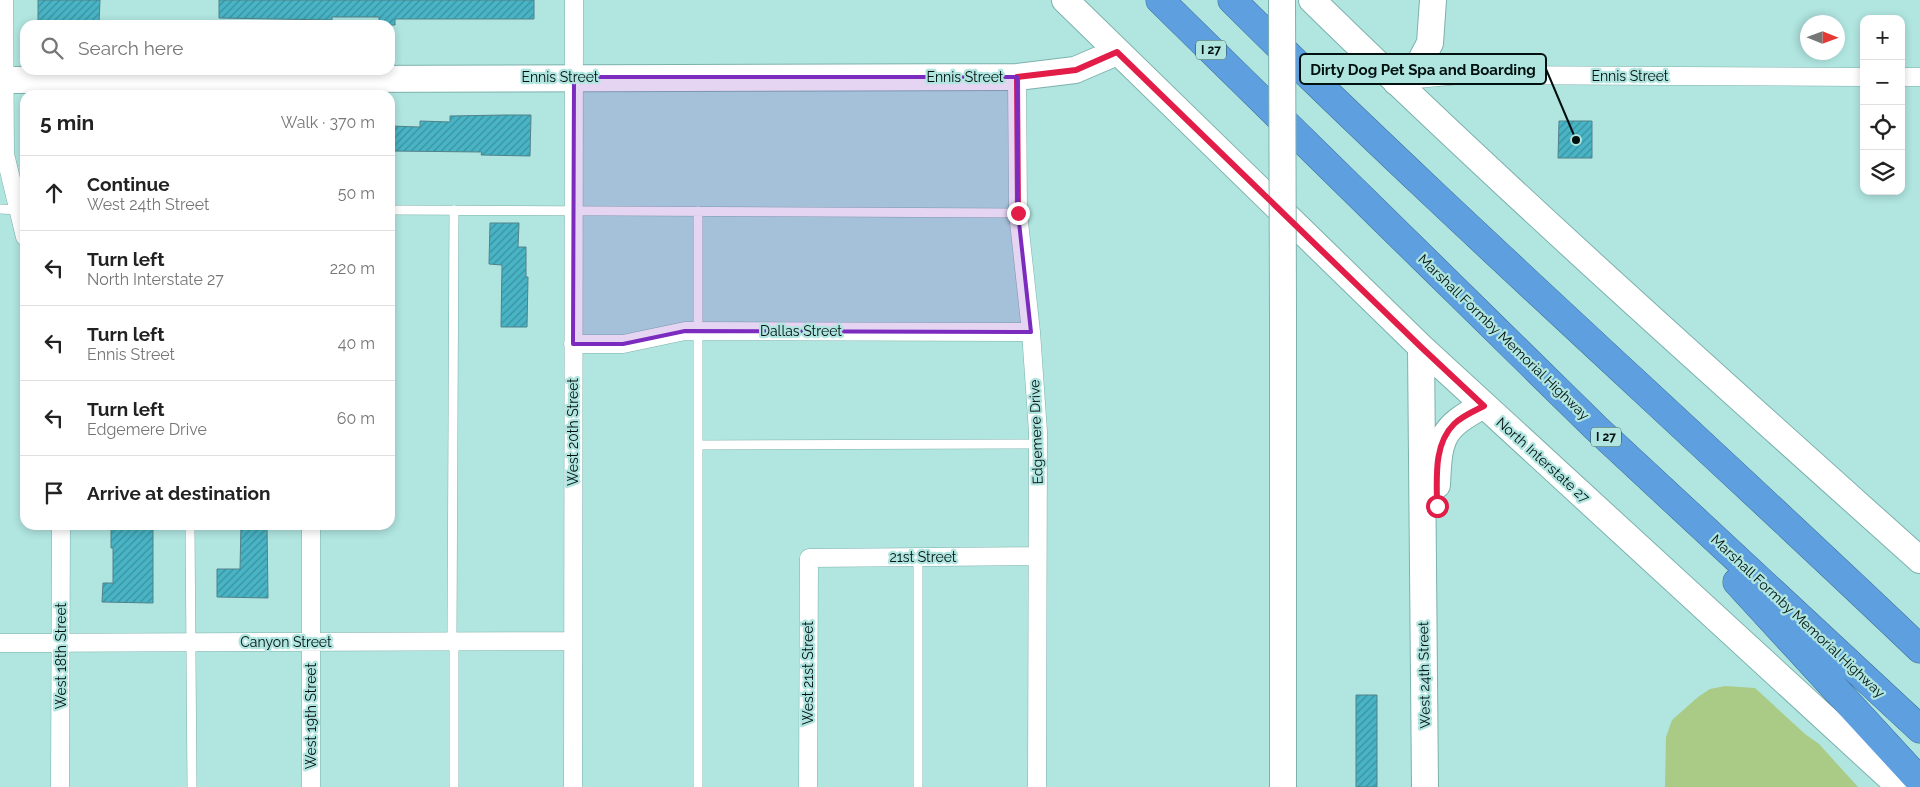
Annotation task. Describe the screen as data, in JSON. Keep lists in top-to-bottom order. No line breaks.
{"streets":{"highway":["I 27","Marshall Formby Memorial Highway"],"main road":["Ennis Street","North Interstate 27","West 24th Street"],"street":["Dallas Street","West 20th Street","Edgemere Drive","21st Street","Canyon Street","West 18th Street","West 21st Street","West 19th Street"]},"crossings":[["Ennis Street","West 20th Street"],["Ennis Street","Edgemere Drive"],["Ennis Street","North Interstate 27"],["Dallas Street","West 20th Street"],["Dallas Street","Edgemere Drive"],["West 20th Street","Canyon Street"],["Edgemere Drive","21st Street"],["North Interstate 27","West 24th Street"],["21st Street","West 21st Street"],["Canyon Street","West 18th Street"],["Canyon Street","West 19th Street"]],"places":["Dirty Dog Pet Spa and Boarding"],"north":"right","page":{"map_buttons":["+","−"],"search":"Search here","heading":["5 min","Walk · 370 m"],"list":[["Continue","West 24th Street","50 m"],["Turn left","North Interstate 27","220 m"],["Turn left","Ennis Street","40 m"],["Turn left","Edgemere Drive","60 m"],"Arrive at destination"]}}
